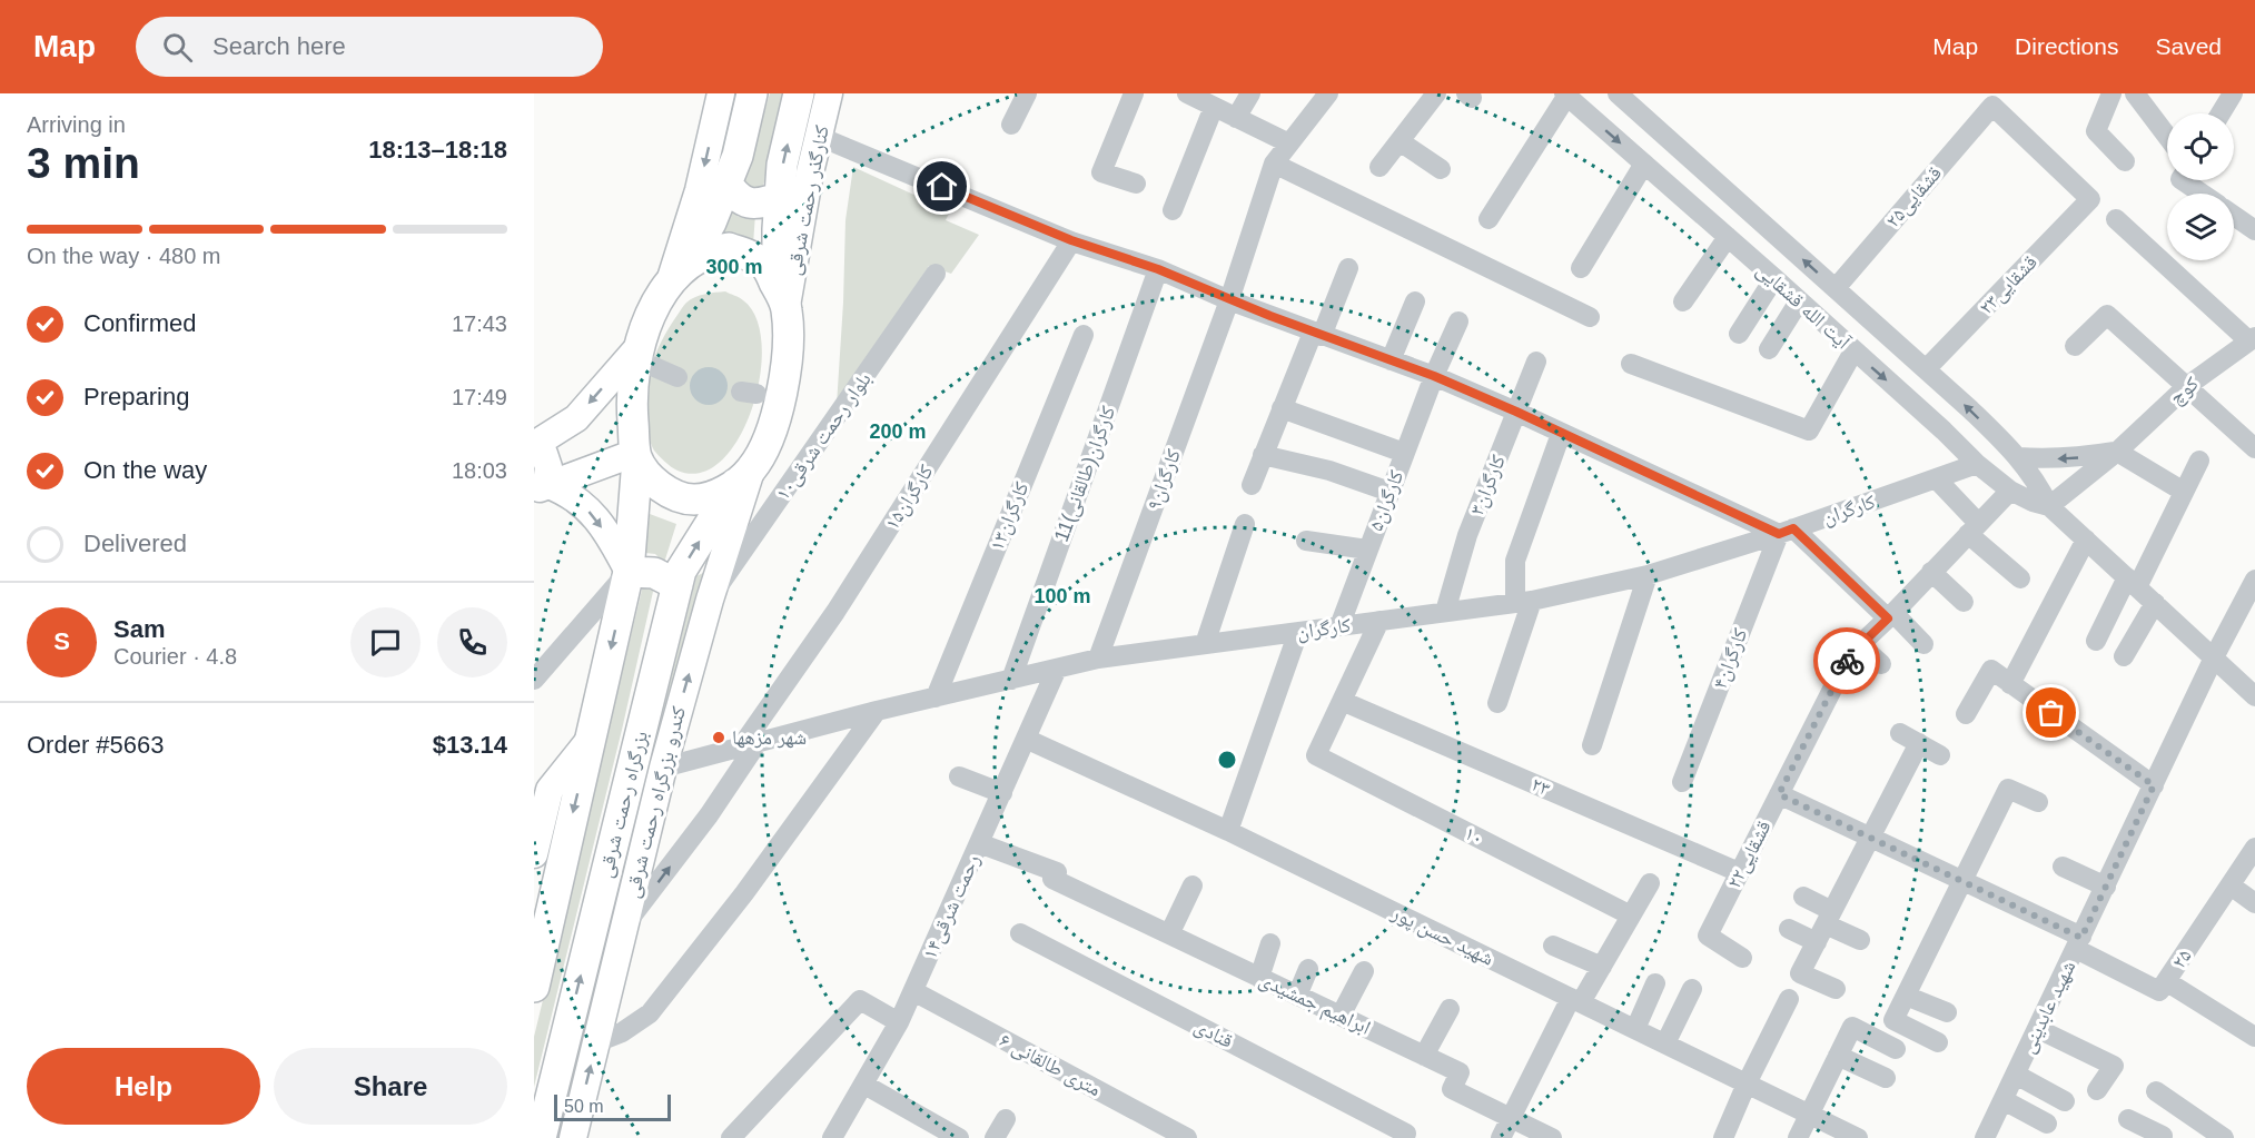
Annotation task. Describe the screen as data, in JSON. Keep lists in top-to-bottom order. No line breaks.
{"streets":{"highway":["بزرگراه رحمت شرقی"],"main road":["کنارگذر رحمت شرقی","کندرو بزرگراه رحمت شرقی"],"street":["قشقایی۲۵","قشقایی۲۳","آیت الله قشقایی","کوچ","۱۰بلوار رحمت شرقی","11کارگران(طالقانی)","کارگران۹","کارگران۳","۱۵کارگران","کارگران۵","کارگران","کارگران۱۳","کارگران۴","۲۳","۱۰","۲۲قشقایی","۱۴رحمت شرقی","شهید حسن پور","۲۵","ابراهیم جمشیدی","شهید عابدینی","قنادی","۶ متری طالقانی"]},"crossings":[["قشقایی۲۵","قشقایی۲۳"],["قشقایی۲۵","آیت الله قشقایی"],["کنارگذر رحمت شرقی","کندرو بزرگراه رحمت شرقی"],["کنارگذر رحمت شرقی","بزرگراه رحمت شرقی"],["قشقایی۲۳","آیت الله قشقایی"],["آیت الله قشقایی","کوچ"],["آیت الله قشقایی","کارگران"],["آیت الله قشقایی","۲۲قشقایی"],["آیت الله قشقایی","شهید عابدینی"],["۱۰بلوار رحمت شرقی","کندرو بزرگراه رحمت شرقی"],["11کارگران(طالقانی)","کارگران"],["کارگران۹","کارگران"],["کارگران۳","کارگران"],["۱۵کارگران","کارگران"],["۱۵کارگران","کندرو بزرگراه رحمت شرقی"],["کارگران۵","کارگران"],["کارگران","کارگران۱۳"],["کارگران","کارگران۴"],["کارگران","کندرو بزرگراه رحمت شرقی"],["کارگران","۱۴رحمت شرقی"],["۲۳","۱۰"],["۲۳","۲۲قشقایی"],["کندرو بزرگراه رحمت شرقی","بزرگراه رحمت شرقی"],["۱۴رحمت شرقی","شهید حسن پور"],["۱۴رحمت شرقی","ابراهیم جمشیدی"],["۱۴رحمت شرقی","۶ متری طالقانی"],["۲۵","شهید عابدینی"]],"one_way":["کندرو بزرگراه رحمت شرقی"],"places":["شهر مزهها"],"scale_bar":"50 m","page":{"header":"Map","search":"Search here","nav":["Map","Directions","Saved"],"heading":["3 min","Arriving in","18:13–18:18"],"panel":["Sam","Courier · 4.8","Order #5663","$13.14"],"bar":"On the way · 480 m","list":[["Confirmed","17:43"],["Preparing","17:49"],["On the way","18:03"],"Delivered"],"round":"S","buttons":["Help","Share"],"scale":"50 m"},"rings":["300 m","200 m","100 m"]}
